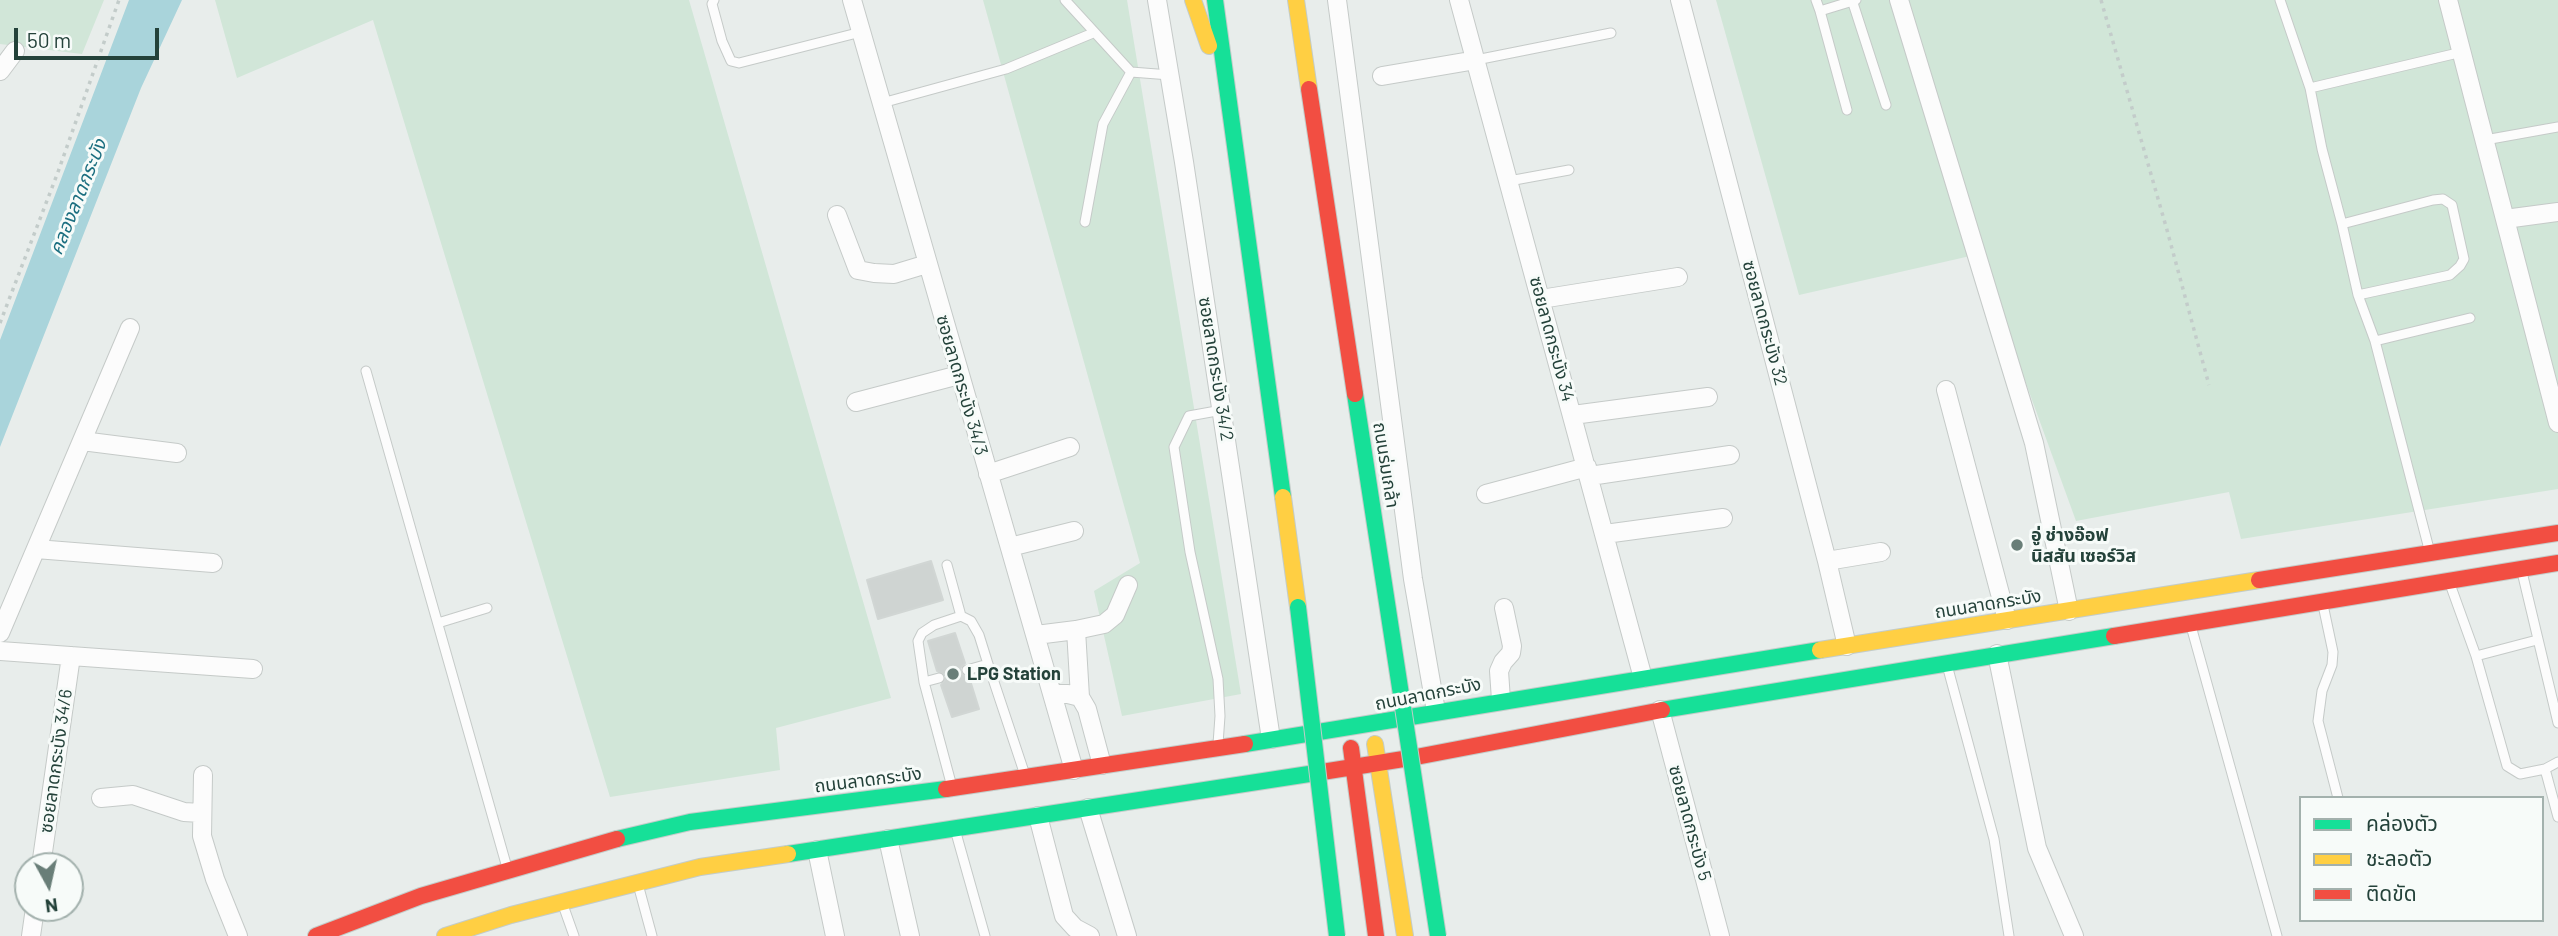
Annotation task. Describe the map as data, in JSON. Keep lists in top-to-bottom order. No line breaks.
{"streets":{"main road":["ถนนร่มเกล้า","ถนนลาดกระบัง"],"street":["ซอยลาดกระบัง 32","ซอยลาดกระบัง 34","ซอยลาดกระบัง 34/2","ซอยลาดกระบัง 34/3","ซอยลาดกระบัง 34/6","ซอยลาดกระบัง 5"]},"crossings":[["ซอยลาดกระบัง 32","ถนนลาดกระบัง"],["ซอยลาดกระบัง 34","ถนนลาดกระบัง"],["ซอยลาดกระบัง 34/2","ถนนลาดกระบัง"],["ซอยลาดกระบัง 34/3","ถนนลาดกระบัง"]],"water":["คลองลาดกระบัง"],"places":["อู่ ช่างอ๊อฟ นิสสัน เซอร์วิส","LPG Station"],"legend":["คล่องตัว","ชะลอตัว","ติดขัด"],"scale_bar":"50 m","north":"bottom"}
